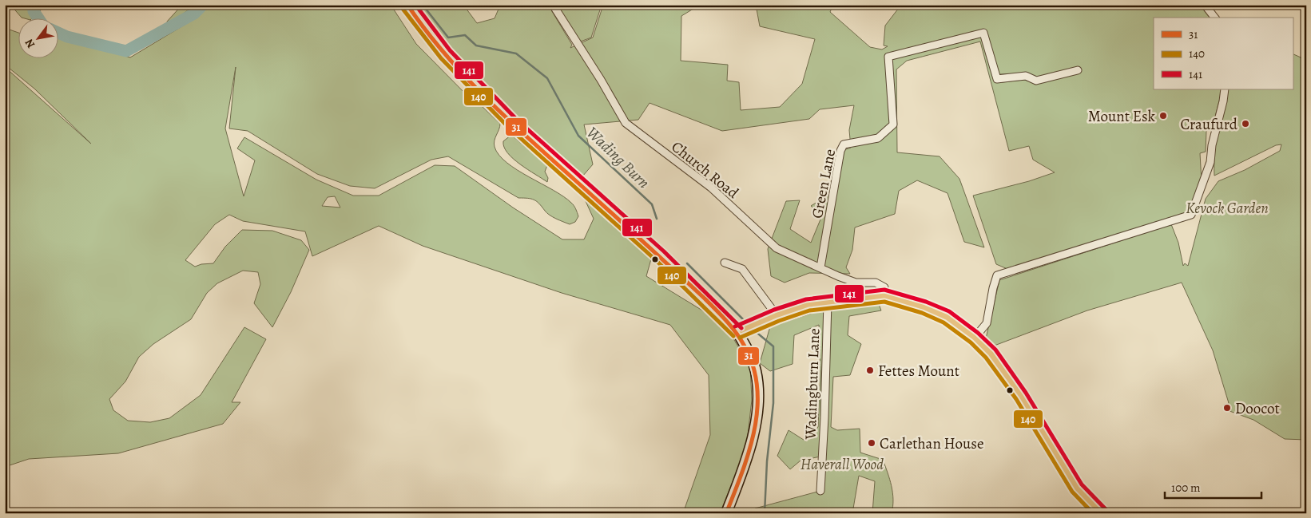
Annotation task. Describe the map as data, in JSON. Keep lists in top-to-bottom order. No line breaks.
{"streets":{"street":["Church Road","Green Lane","Wadingburn Lane"]},"crossings":[["Church Road","Green Lane"]],"water":["Wading Burn"],"parks":["Kevock Garden","Haverall Wood"],"places":["Mount Esk","Craufurd","Fettes Mount","Doocot","Carlethan House"],"lines":["transit line 31","transit line 141","transit line 140"],"legend":["31","140","141"],"scale_bar":"100 m","north":"bottom left"}
